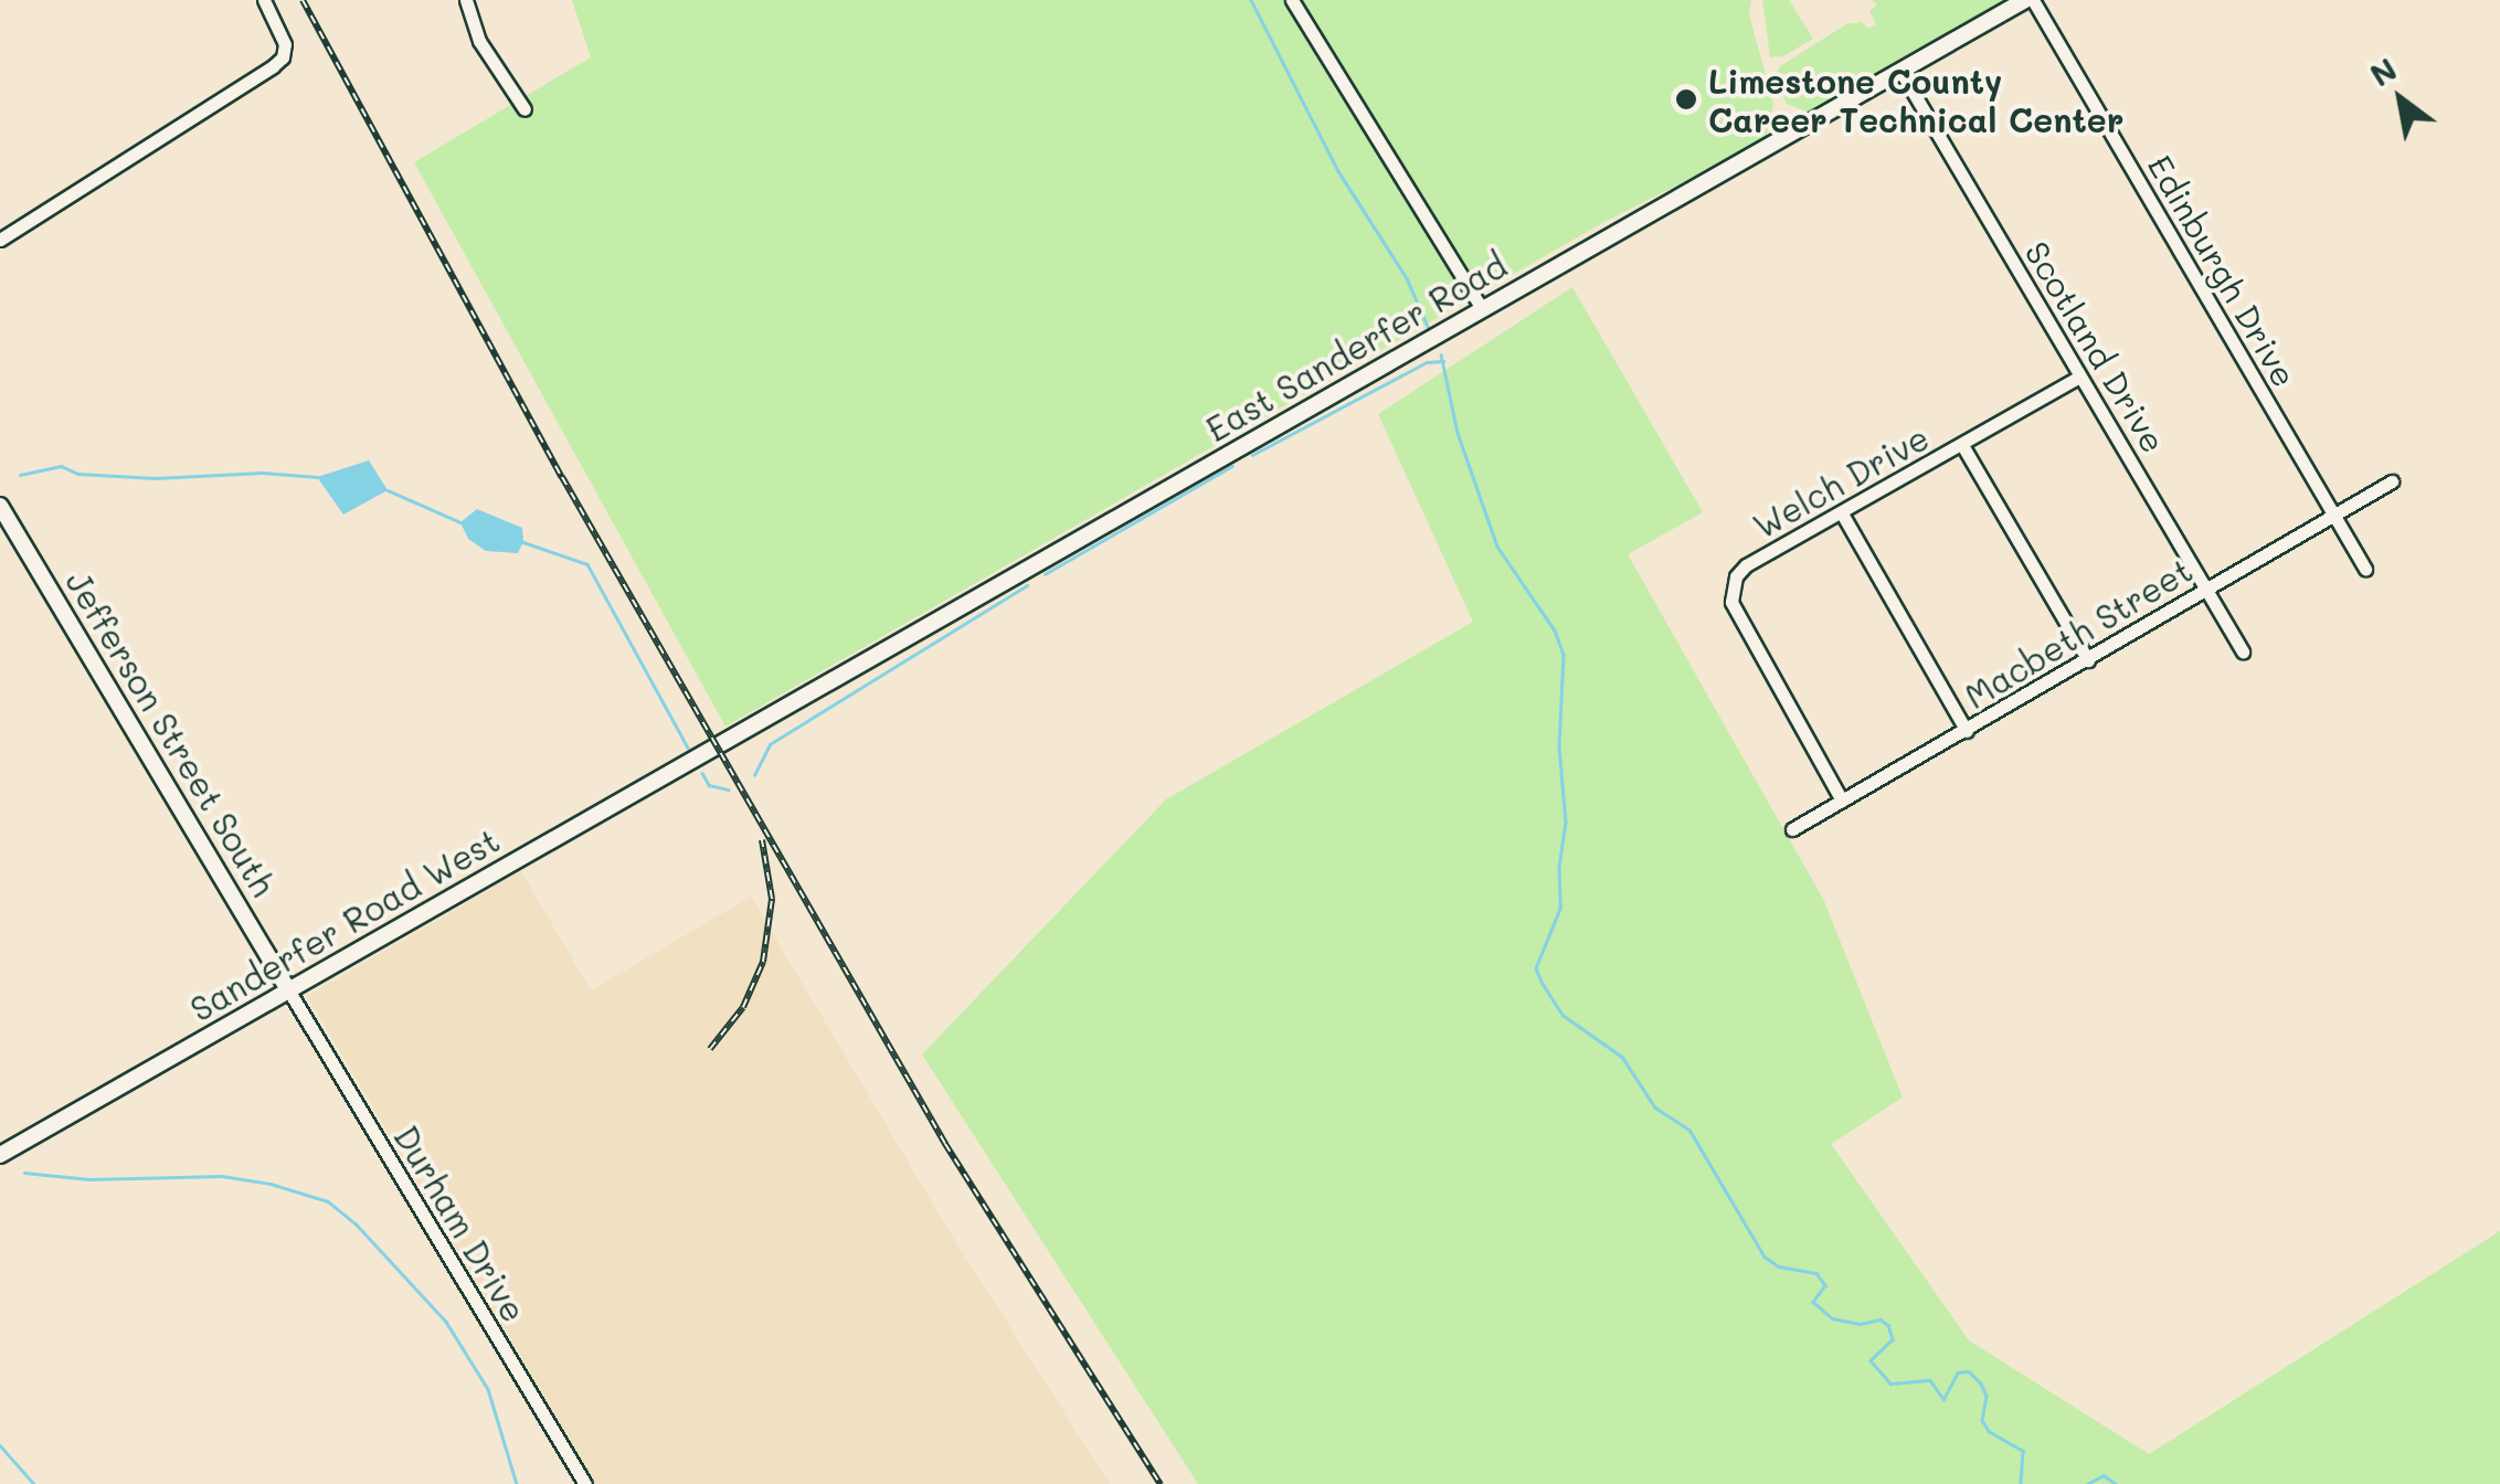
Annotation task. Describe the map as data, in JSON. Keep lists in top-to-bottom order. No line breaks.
{"streets":{"street":["Edinburgh Drive","East Sanderfer Road","Scotland Drive","Welch Drive","Macbeth Street","Jefferson Street South","Sanderfer Road West","Durham Drive"]},"crossings":[["Edinburgh Drive","East Sanderfer Road"],["Edinburgh Drive","Macbeth Street"],["East Sanderfer Road","Scotland Drive"],["East Sanderfer Road","Sanderfer Road West"],["Scotland Drive","Welch Drive"],["Scotland Drive","Macbeth Street"],["Welch Drive","Macbeth Street"],["Jefferson Street South","Sanderfer Road West"],["Jefferson Street South","Durham Drive"],["Sanderfer Road West","Durham Drive"]],"places":["Limestone County Career Technical Center"],"north":"top left"}
